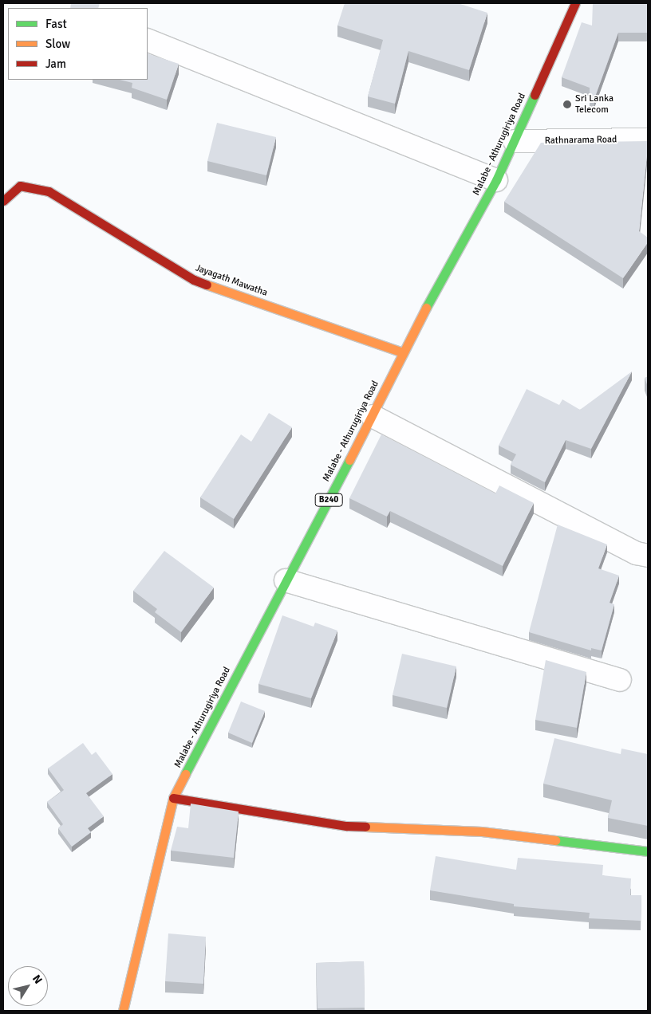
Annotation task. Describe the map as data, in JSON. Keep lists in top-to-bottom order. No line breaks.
{"streets":{"main road":["Malabe - Athurugiriya Road","Jayagath Mawatha","B240"],"street":["Rathnarama Road"]},"crossings":[["Rathnarama Road","Malabe - Athurugiriya Road"],["Malabe - Athurugiriya Road","Jayagath Mawatha"]],"places":["Sri Lanka Telecom"],"legend":["Fast","Slow","Jam"],"north":"top right"}
